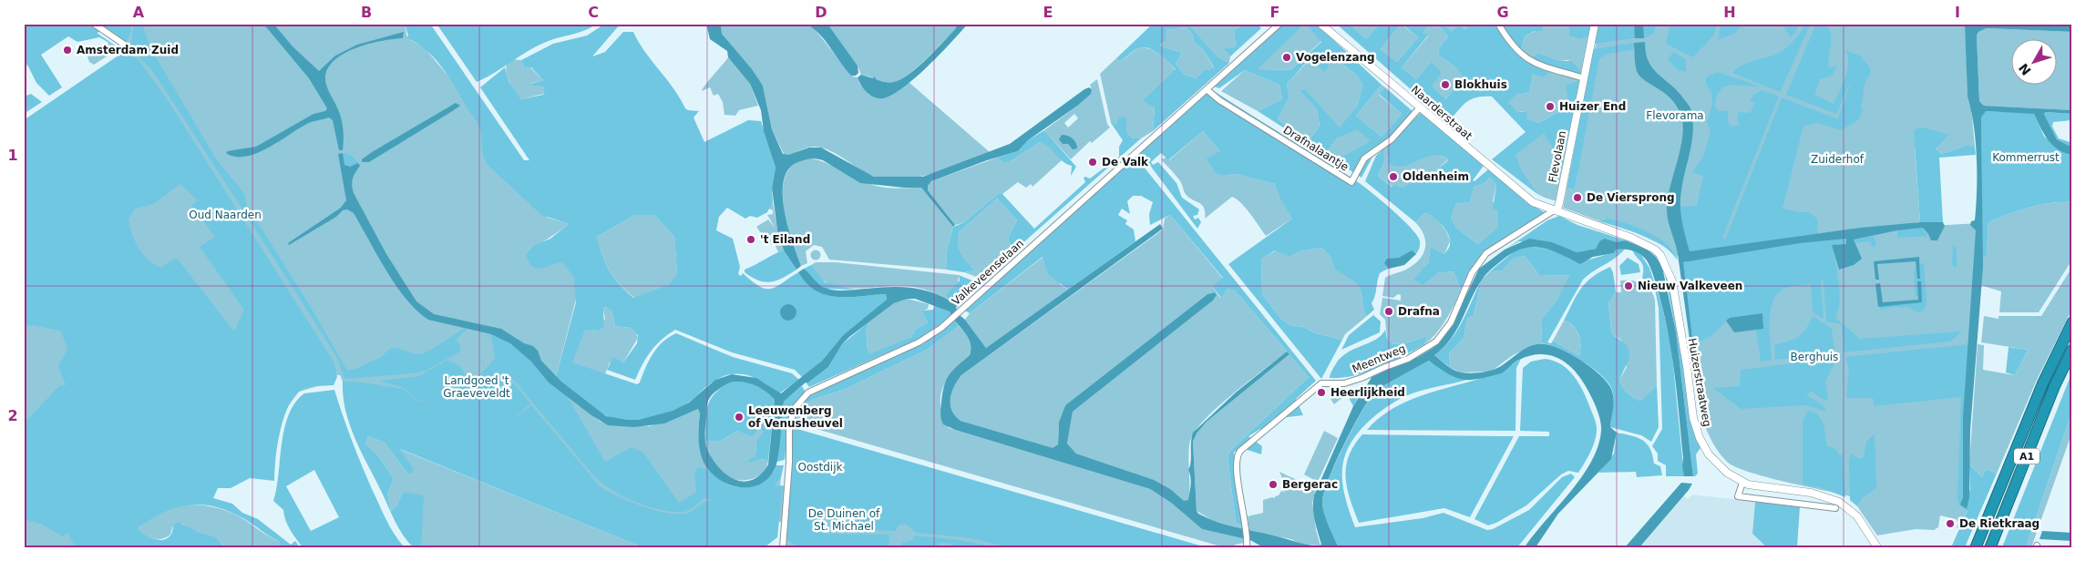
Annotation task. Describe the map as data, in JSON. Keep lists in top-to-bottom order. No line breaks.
{"streets":{"highway":["A1"],"street":["Naarderstraat","Drafnalaantje","Flevolaan","Valkeveenselaan","Meentweg","Huizerstraatweg"]},"crossings":[["Naarderstraat","Drafnalaantje"],["Naarderstraat","Flevolaan"],["Naarderstraat","Meentweg"],["Naarderstraat","Huizerstraatweg"],["Drafnalaantje","Valkeveenselaan"],["Flevolaan","Meentweg"],["Flevolaan","Huizerstraatweg"],["Meentweg","Huizerstraatweg"]],"parks":["Flevorama","Kommerrust","Zuiderhof","Oud Naarden","Berghuis","Landgoed 't Graeveveldt","Oostdijk","De Duinen of St. Michael"],"places":["Amsterdam Zuid","Vogelenzang","Blokhuis","Huizer End","De Valk","Oldenheim","De Viersprong","'t Eiland","Nieuw Valkeveen","Drafna","Heerlijkheid","Leeuwenberg of Venusheuvel","Bergerac","De Rietkraag"],"north":"bottom left","grid":{"columns":["A","B","C","D","E","F","G","H","I"],"rows":["1","2"]}}
